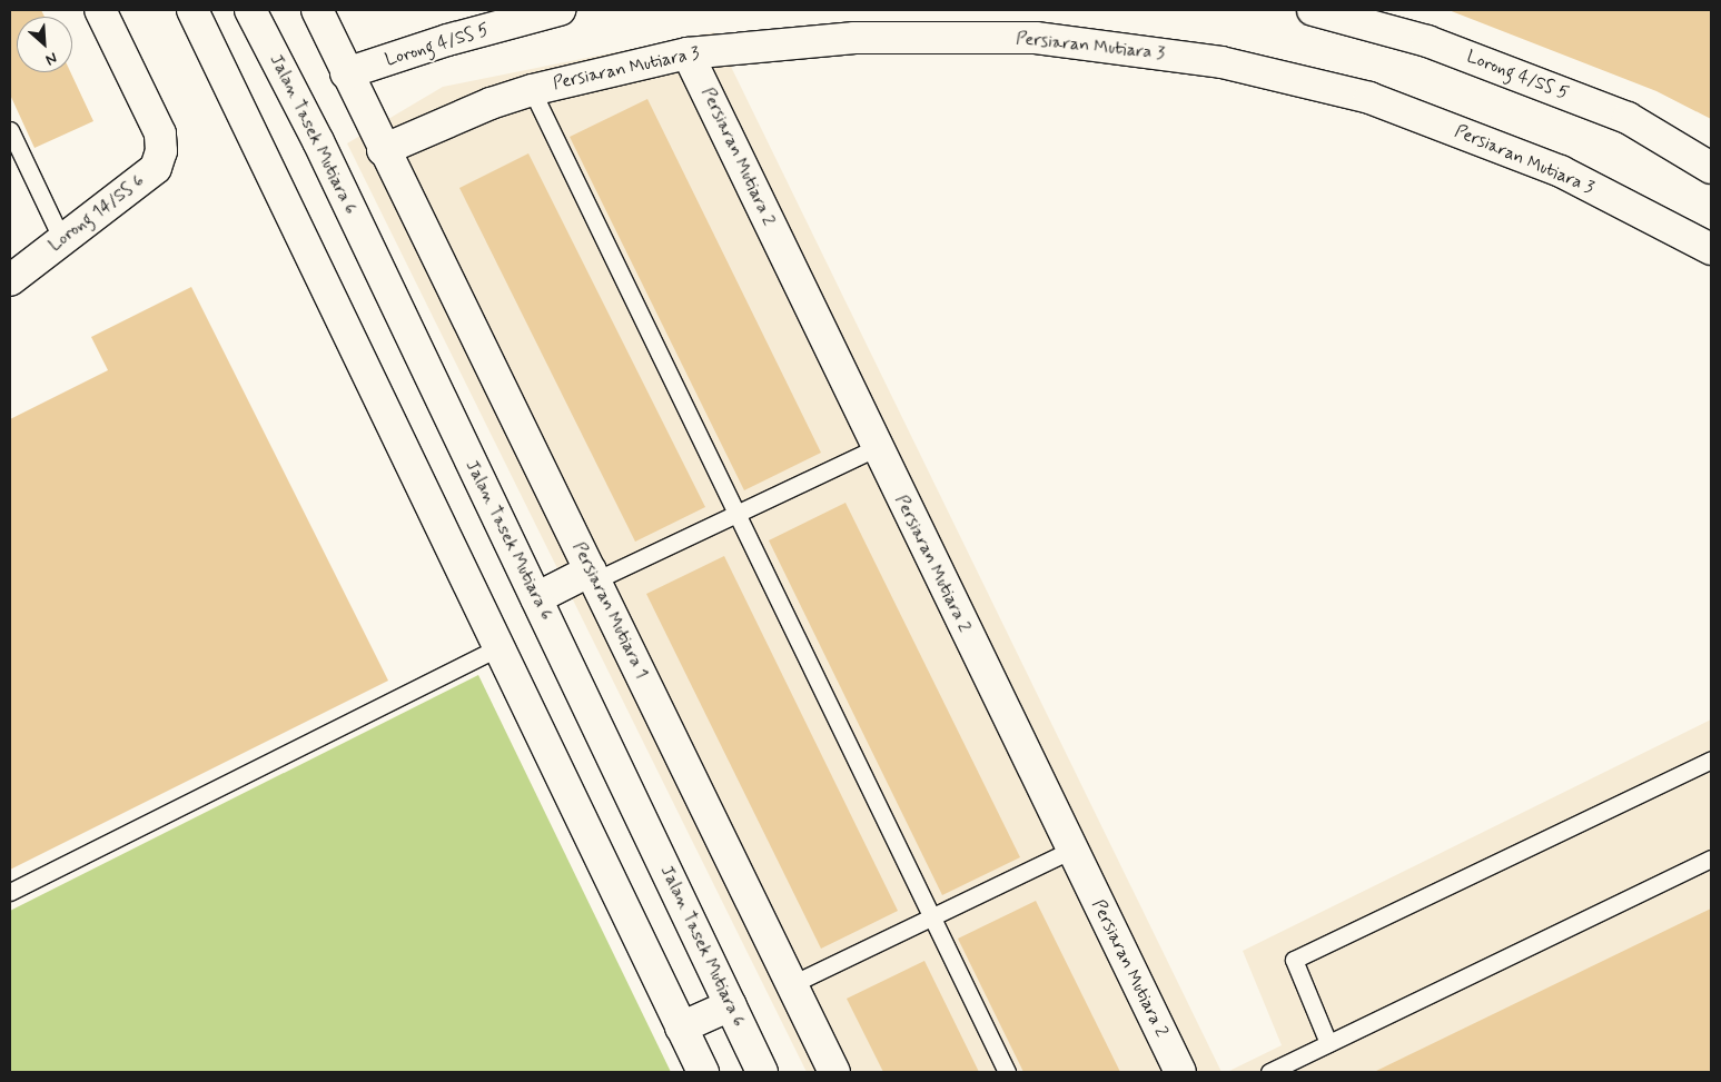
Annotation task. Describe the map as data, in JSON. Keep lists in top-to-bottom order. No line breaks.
{"streets":{"street":["Lorong 4/SS 5","Persiaran Mutiara 3","Jalan Tasek Mutiara 6","Persiaran Mutiara 2","Lorong 14/SS 6","Persiaran Mutiara 1"]},"crossings":[["Lorong 4/SS 5","Persiaran Mutiara 1"],["Persiaran Mutiara 3","Persiaran Mutiara 2"],["Persiaran Mutiara 3","Persiaran Mutiara 1"]],"north":"bottom right"}
